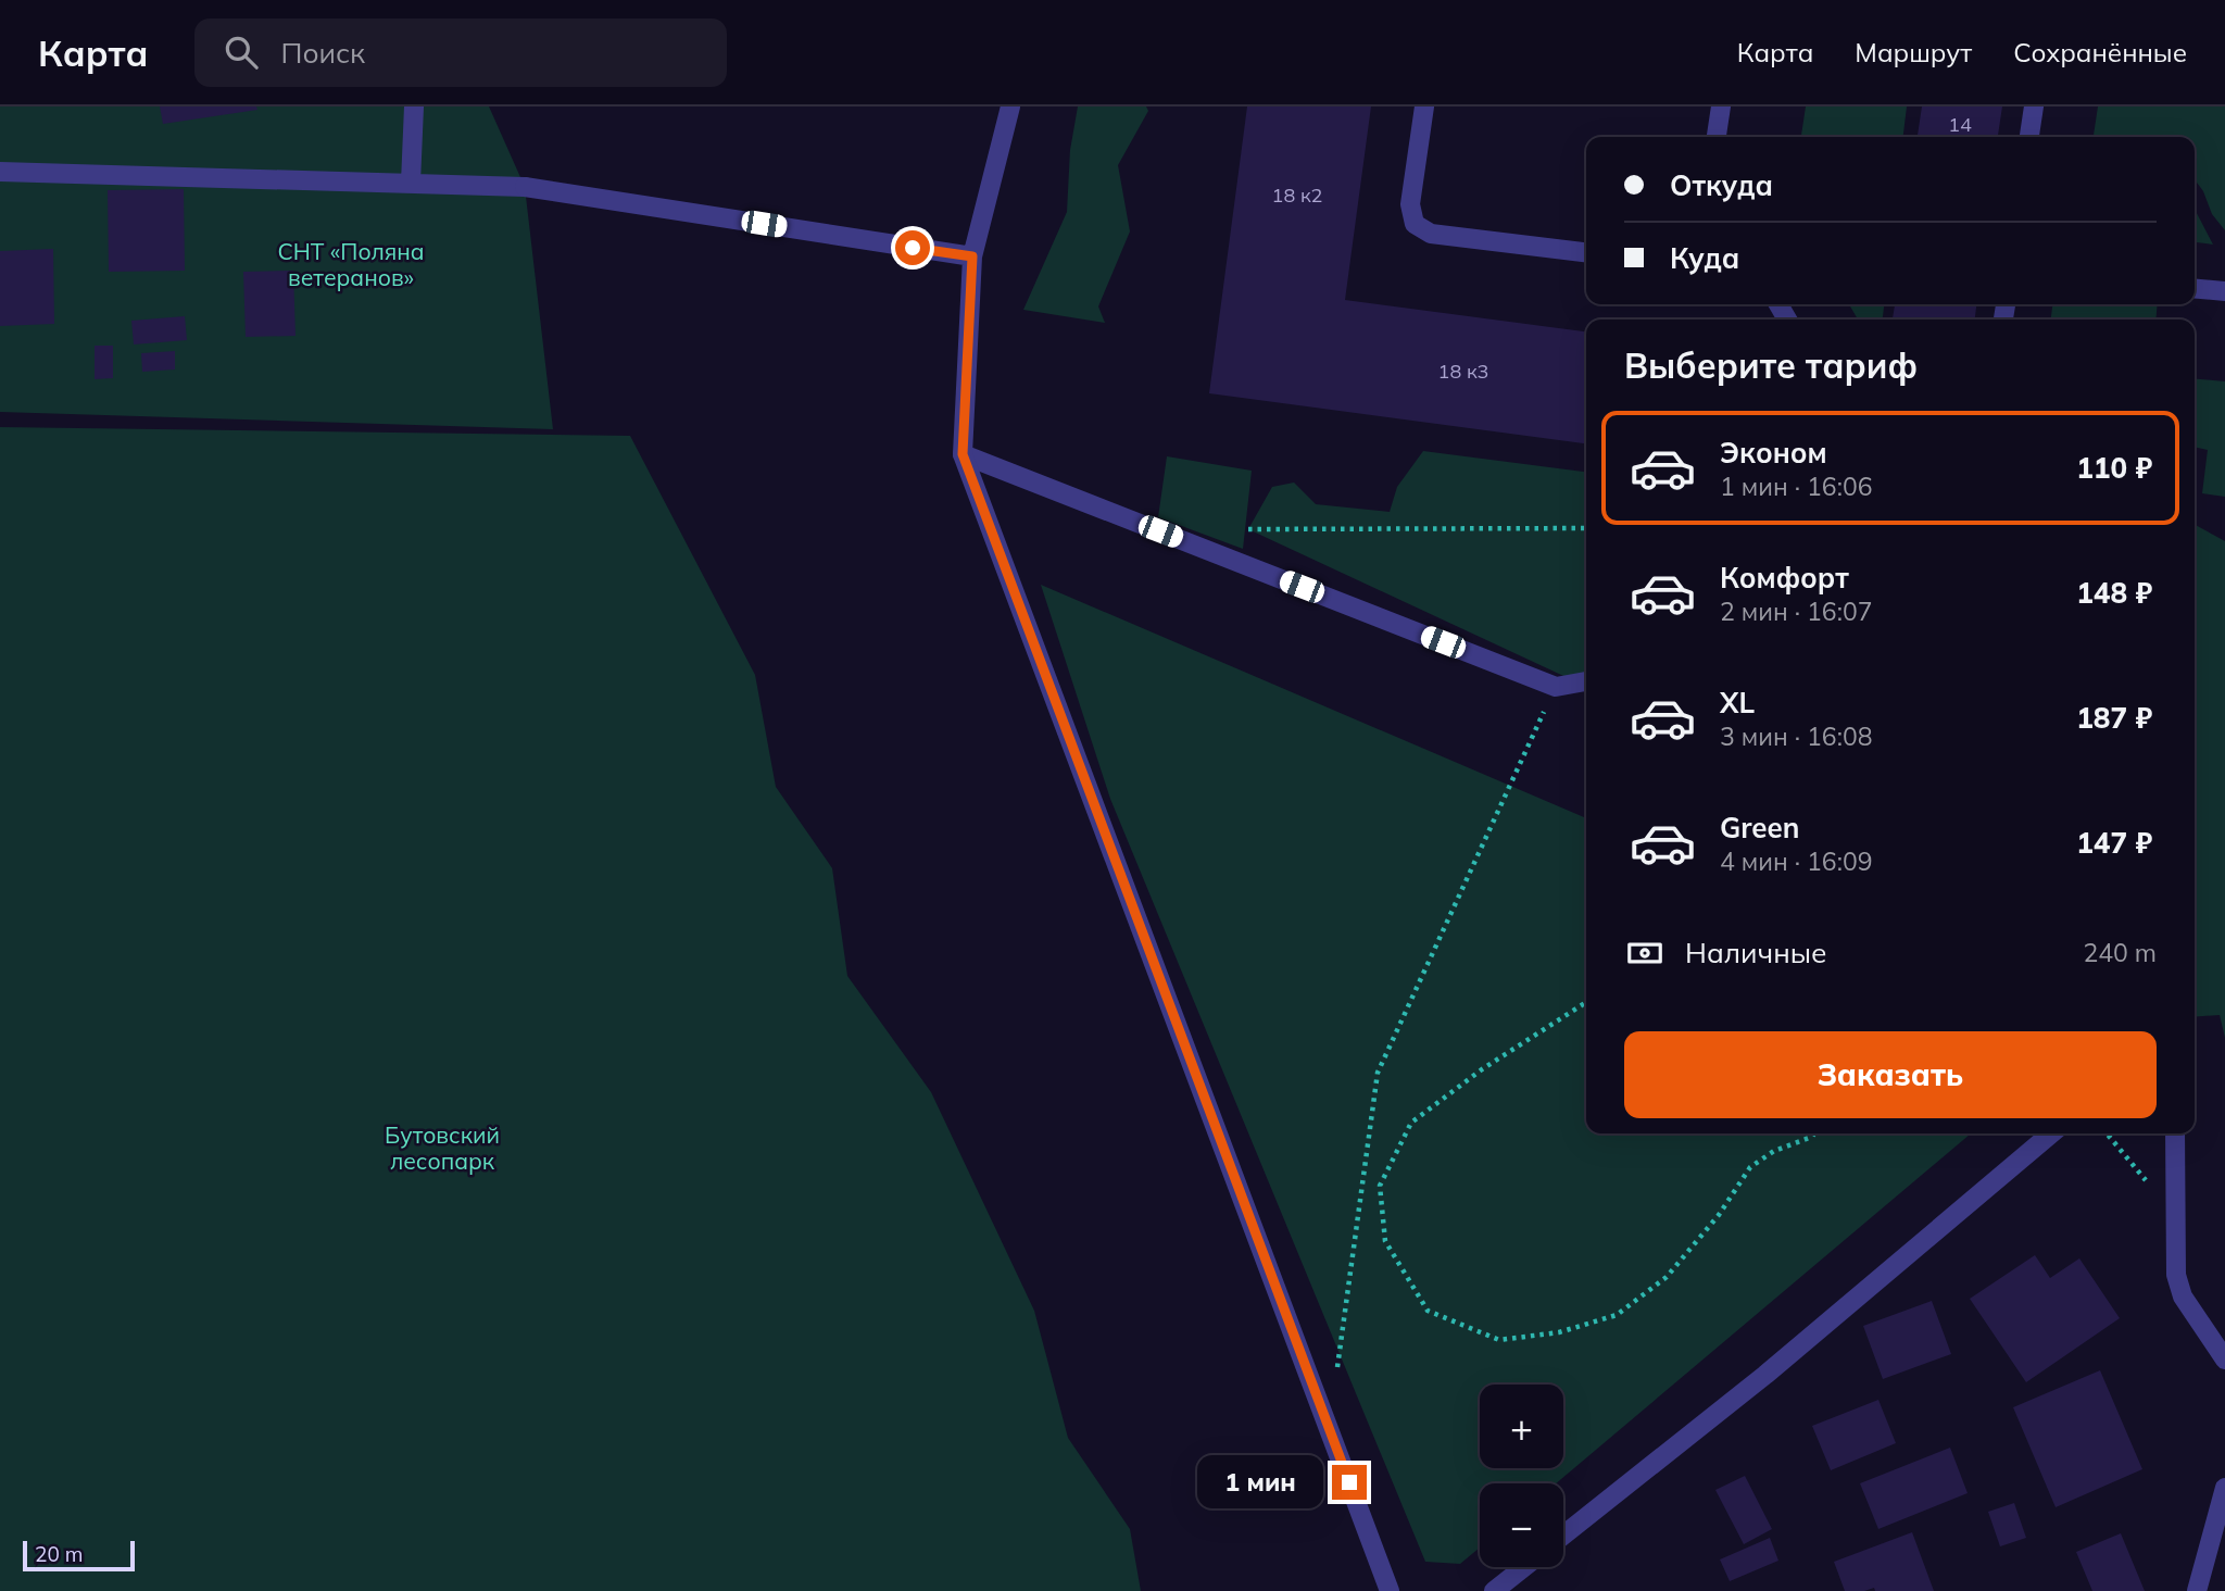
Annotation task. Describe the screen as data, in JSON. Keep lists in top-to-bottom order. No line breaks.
{"parks":["СНТ «Поляна ветеранов»","Бутовский лесопарк"],"house_numbers":["14","18 к2","18 к3"],"scale_bar":"20 m","page":{"header":"Карта","search":"Поиск","nav":["Карта","Маршрут","Сохранённые"],"banner":["Откуда","Куда"],"heading":"Выберите тариф","list":[{"name":"Эконом","note":"1 мин · 16:06","value":"110 ₽"},{"name":"Комфорт","note":"2 мин · 16:07","value":"148 ₽"},{"name":"XL","note":"3 мин · 16:08","value":"187 ₽"},{"name":"Green","note":"4 мин · 16:09","value":"147 ₽"}],"pay":["Наличные","240 m"],"buttons":"Заказать","map_buttons":["+","−"],"bubble":"1 мин","scale":"20 m"}}
